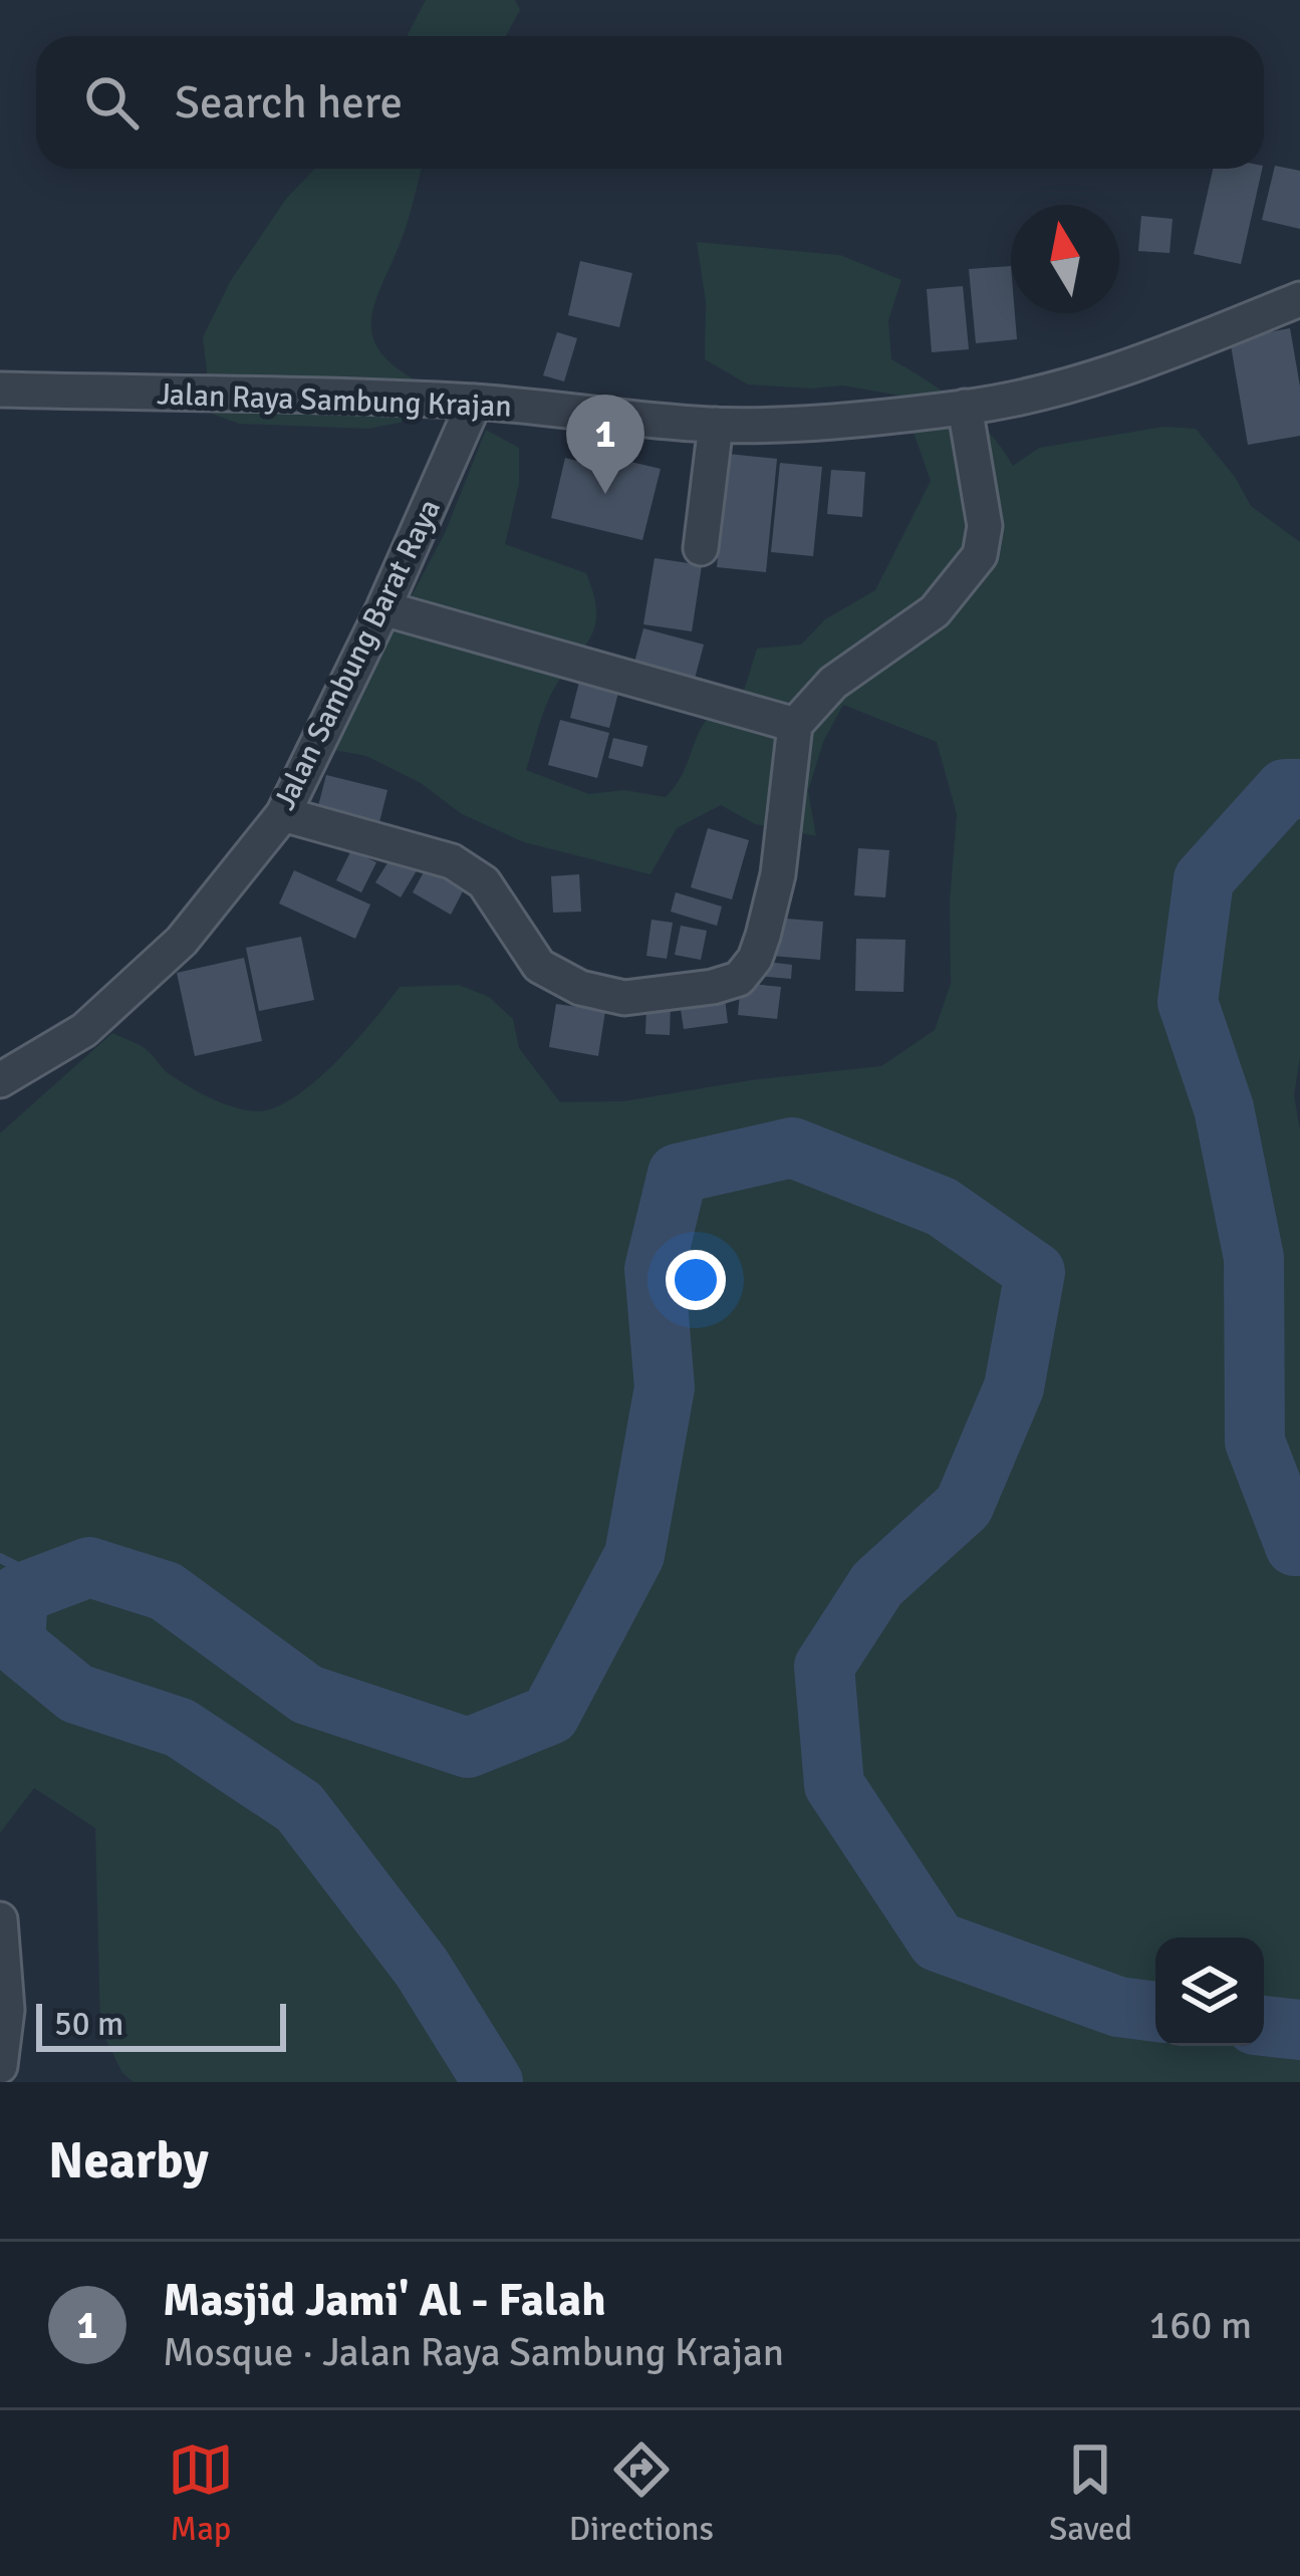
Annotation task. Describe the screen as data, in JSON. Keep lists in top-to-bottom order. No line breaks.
{"streets":{"street":["Jalan Raya Sambung Krajan","Jalan Sambung Barat Raya"]},"crossings":[["Jalan Raya Sambung Krajan","Jalan Sambung Barat Raya"]],"scale_bar":"50 m","north":"top","page":{"search":"Search here","pins":"1","scale":"50 m","heading":"Nearby","list":[{"mark":"1","name":"Masjid Jami' Al - Falah","note":"Mosque · Jalan Raya Sambung Krajan","value":"160 m"}],"nav":["Map","Directions","Saved"]}}
